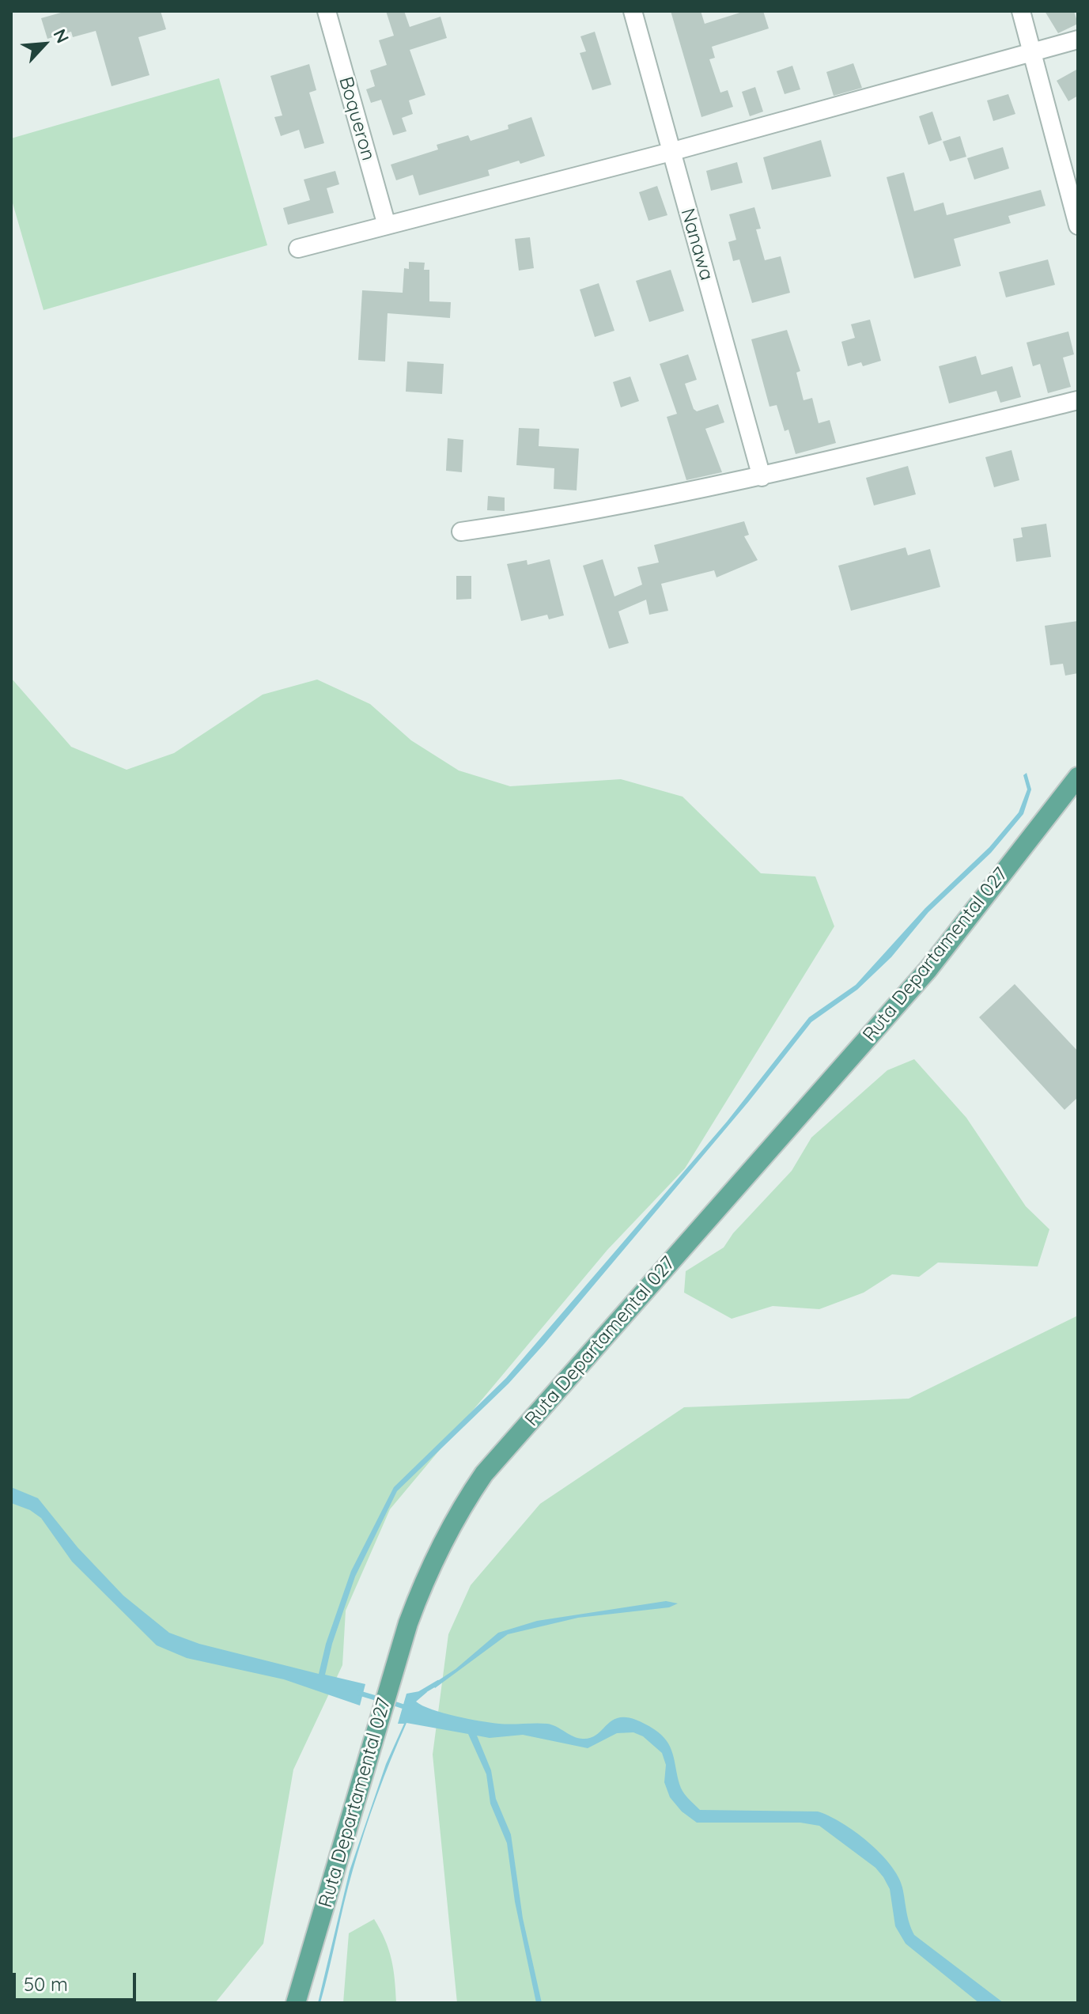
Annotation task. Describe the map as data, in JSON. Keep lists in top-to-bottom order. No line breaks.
{"streets":{"main road":["Ruta Departamental 027"],"street":["Boqueron","Nanawa"]},"scale_bar":"50 m","north":"top right"}
